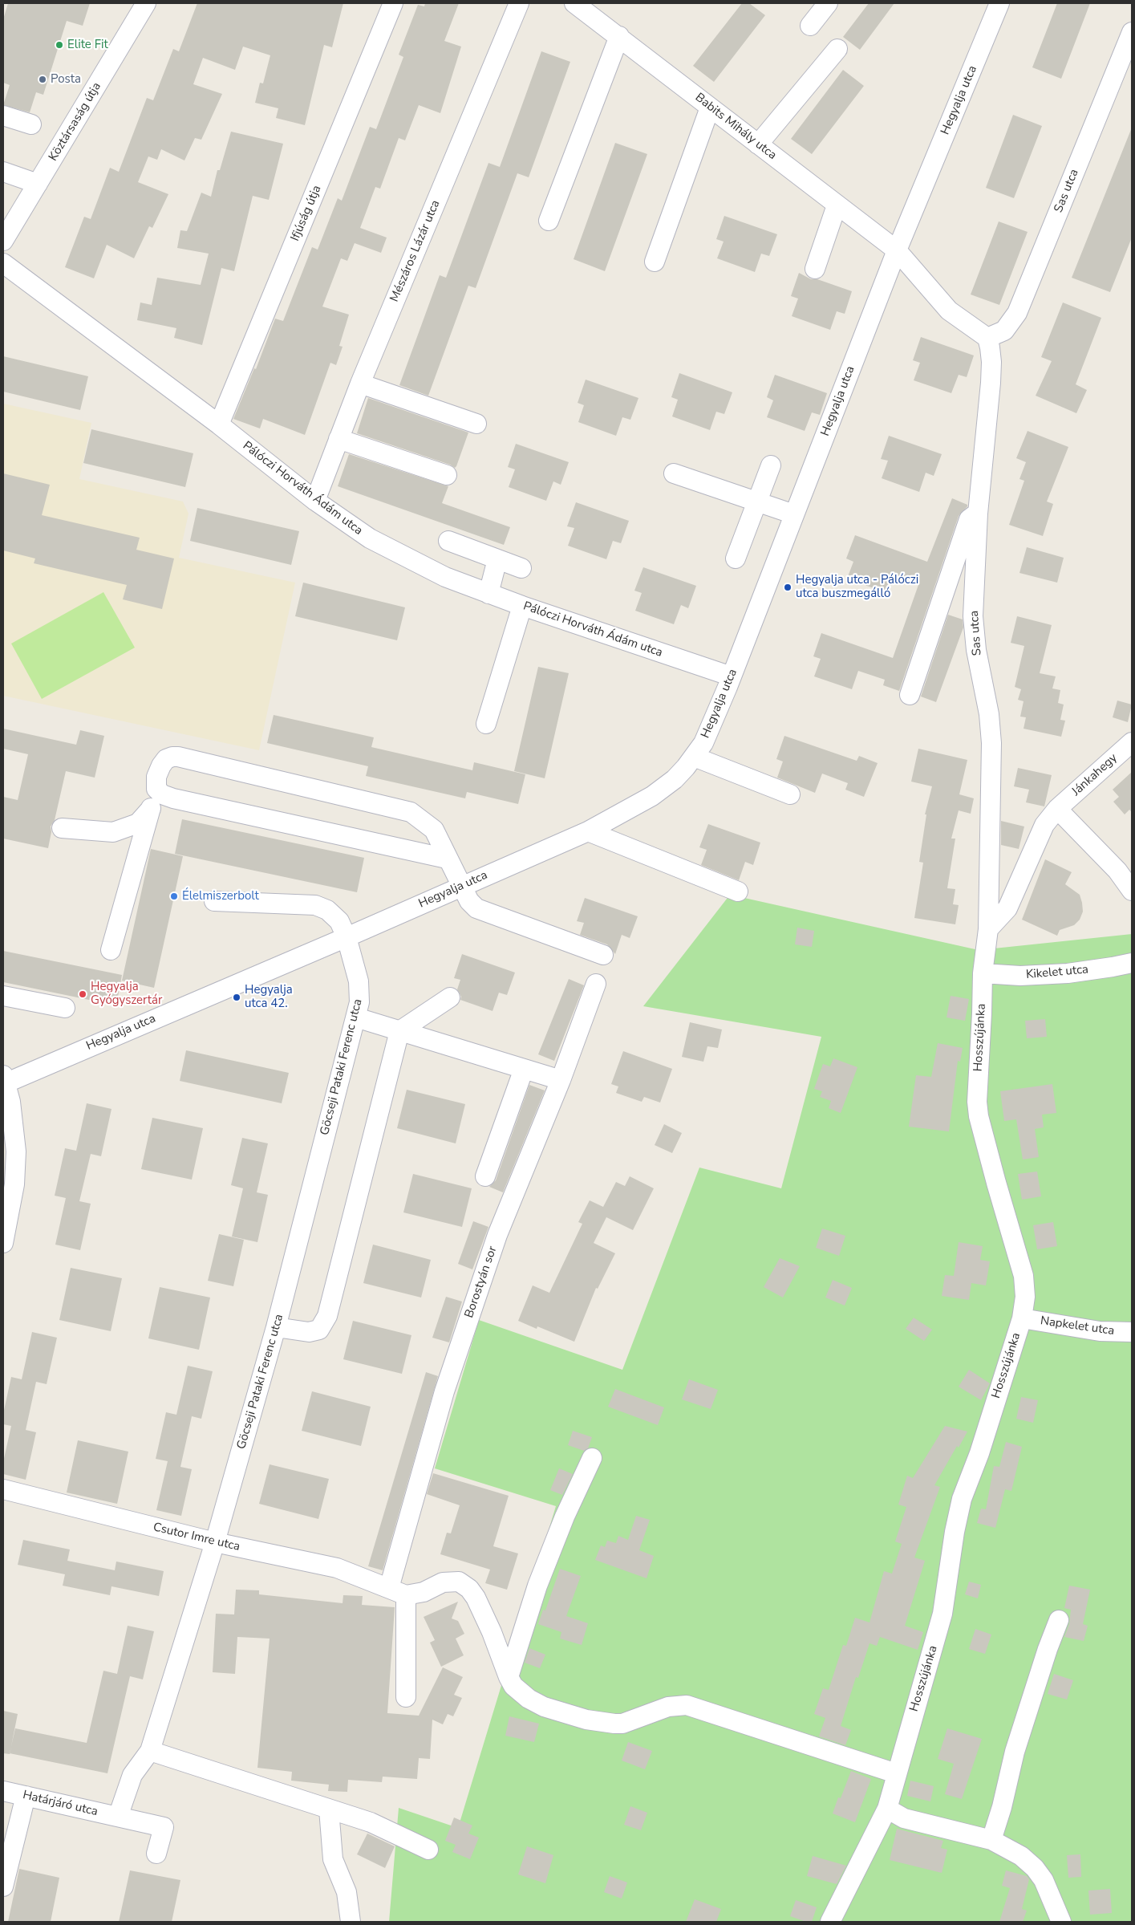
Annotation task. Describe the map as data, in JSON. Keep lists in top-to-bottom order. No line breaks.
{"streets":{"street":["Hegyalja utca","Köztársaság útja","Babits Mihály utca","Sas utca","Ifjúság útja","Mészáros Lázár utca","Pálóczi Horváth Ádám utca","Jánkahegy","Kikelet utca","Hosszújánka","Göcseji Pataki Ferenc utca","Borostyán sor","Napkelet utca","Csutor Imre utca","Határjáró utca"]},"crossings":[["Hegyalja utca","Babits Mihály utca"],["Hegyalja utca","Pálóczi Horváth Ádám utca"],["Hegyalja utca","Göcseji Pataki Ferenc utca"],["Sas utca","Hosszújánka"],["Ifjúság útja","Pálóczi Horváth Ádám utca"],["Mészáros Lázár utca","Pálóczi Horváth Ádám utca"],["Kikelet utca","Hosszújánka"],["Hosszújánka","Napkelet utca"],["Göcseji Pataki Ferenc utca","Csutor Imre utca"],["Göcseji Pataki Ferenc utca","Határjáró utca"],["Borostyán sor","Csutor Imre utca"]],"places":["Elite Fit","Posta","Hegyalja utca - Pálóczi utca buszmegálló","Élelmiszerbolt","Hegyalja Gyógyszertár","Hegyalja utca 42."]}
